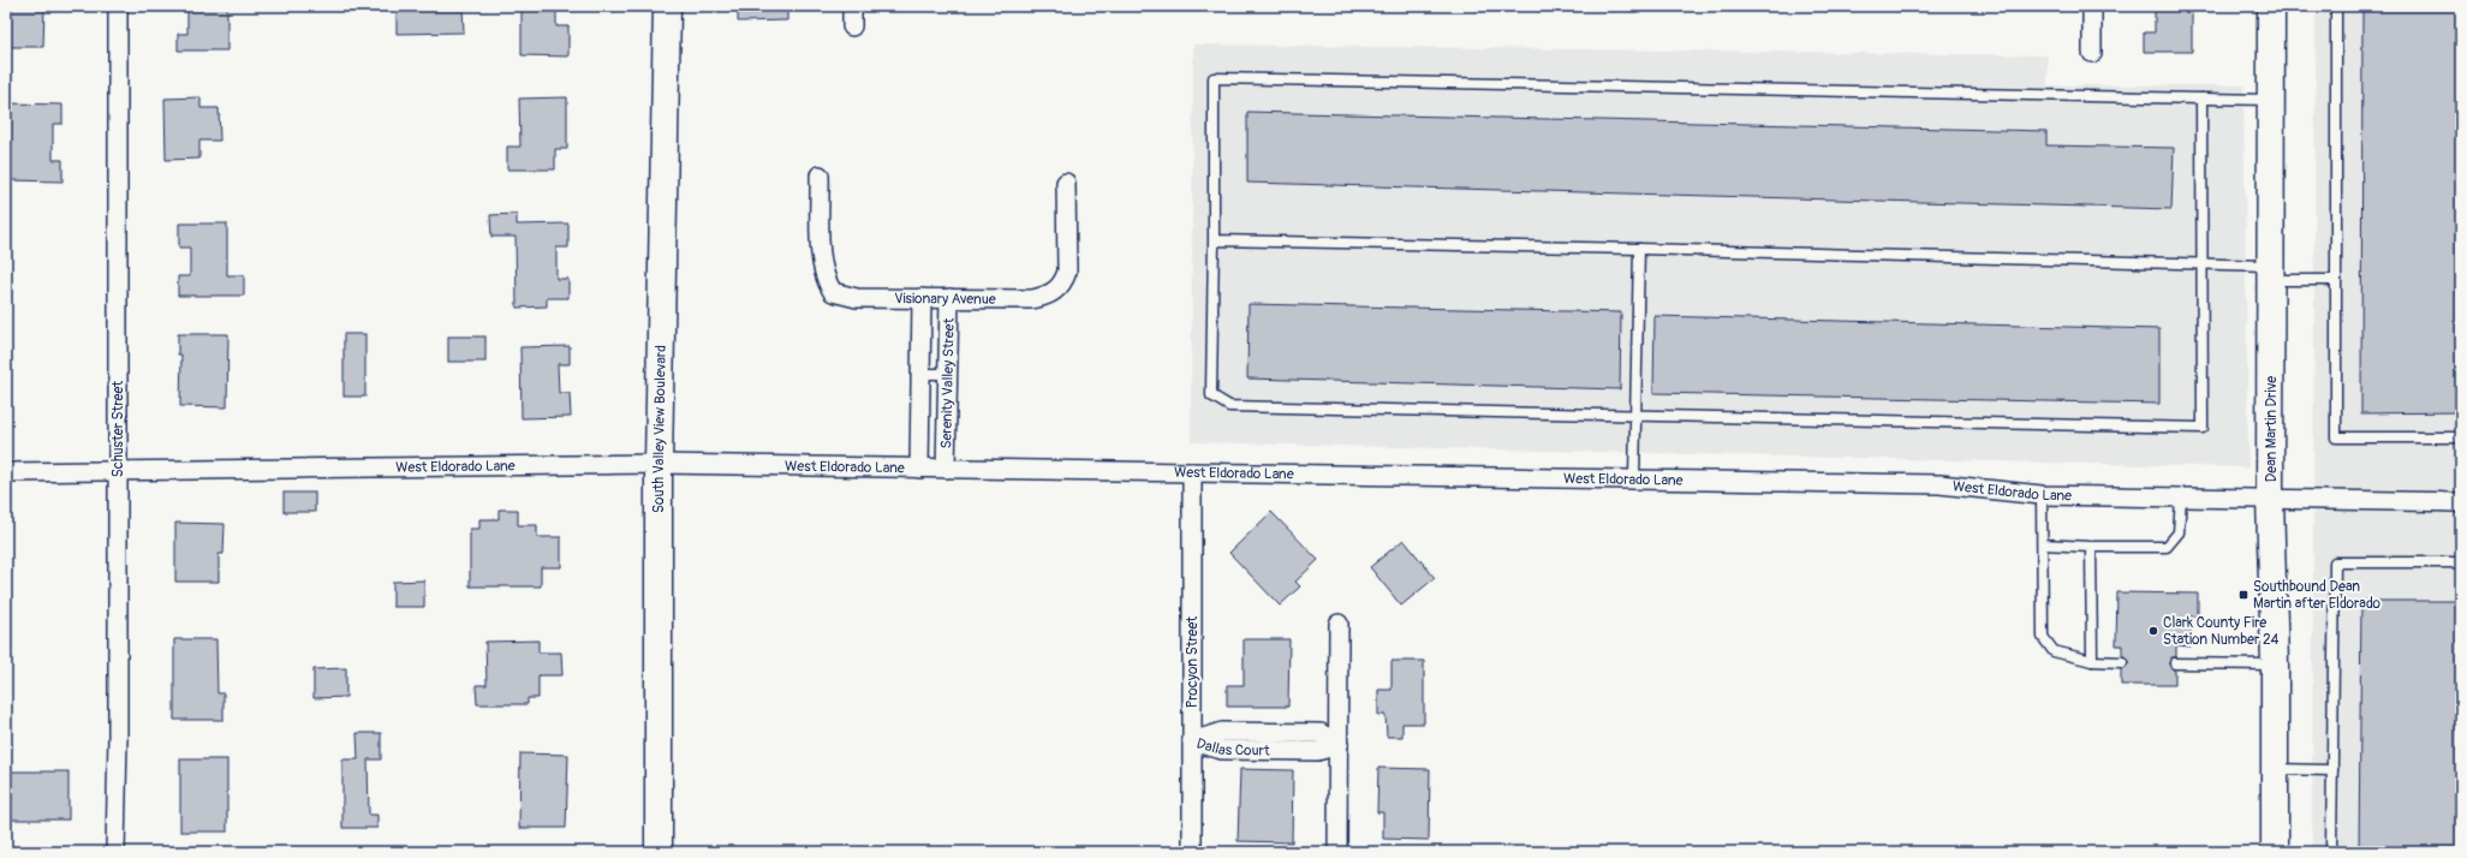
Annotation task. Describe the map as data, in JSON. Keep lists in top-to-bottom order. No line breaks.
{"streets":{"main road":["South Valley View Boulevard","Dean Martin Drive"],"street":["Visionary Avenue","Serenity Valley Street","Schuster Street","West Eldorado Lane","Procyon Street","Dallas Court"]},"crossings":[["Visionary Avenue","Serenity Valley Street"],["Serenity Valley Street","West Eldorado Lane"],["Schuster Street","West Eldorado Lane"],["South Valley View Boulevard","West Eldorado Lane"],["Dean Martin Drive","West Eldorado Lane"],["West Eldorado Lane","Procyon Street"],["Procyon Street","Dallas Court"]],"places":{"transit":["Southbound Dean Martin after Eldorado"],"other":["Clark County Fire Station Number 24"]}}
